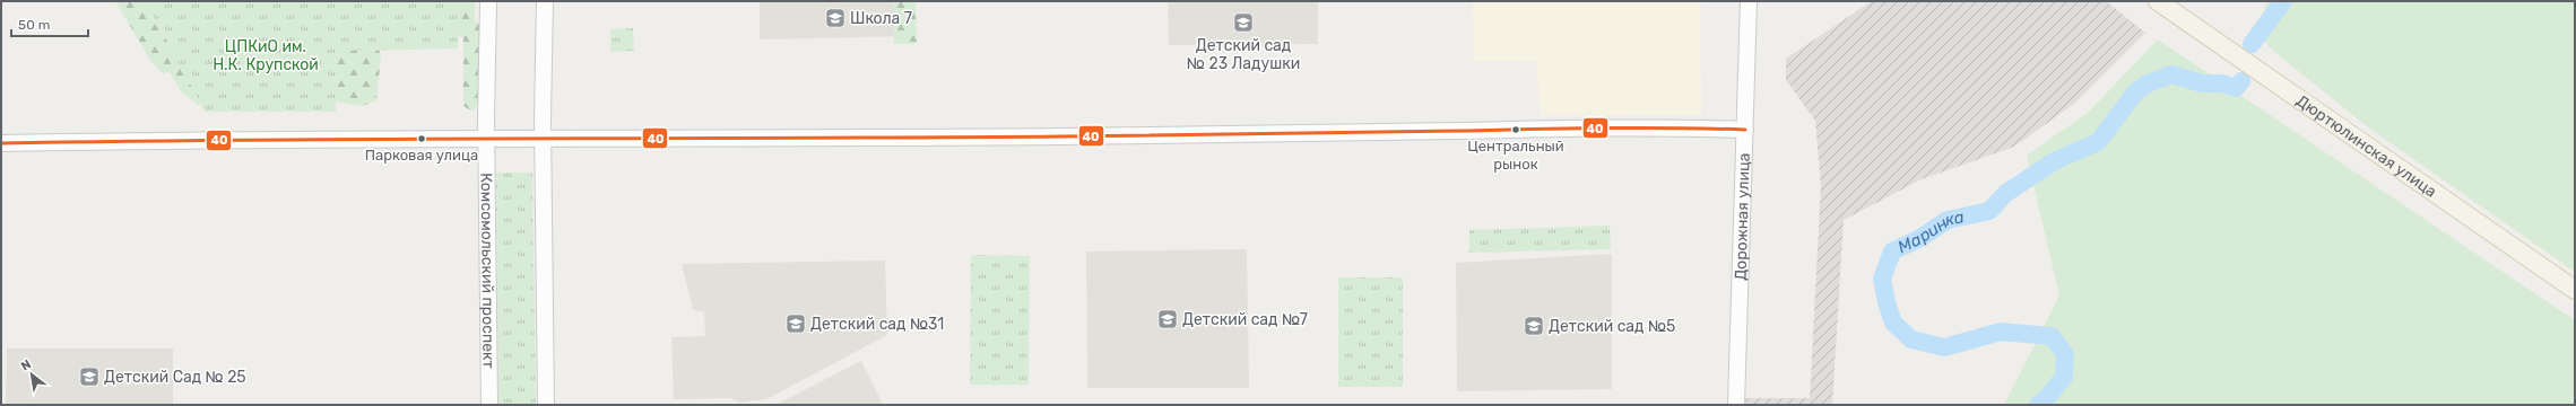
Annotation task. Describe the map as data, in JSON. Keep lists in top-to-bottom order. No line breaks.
{"streets":{"main road":["Дюртюлинская улица","Дорожная улица","Комсомольский проспект"]},"water":["Маринка"],"parks":["ЦПКиО им. Н.К. Крупской"],"places":{"school or university":["Школа 7","Детский сад № 23 Ладушки","Детский сад №7","Детский сад №31","Детский сад №5","Детский Сад № 25"],"other":["Центральный рынок","Парковая улица"]},"lines":["transit line 40"],"scale_bar":"50 m","north":"top left"}
